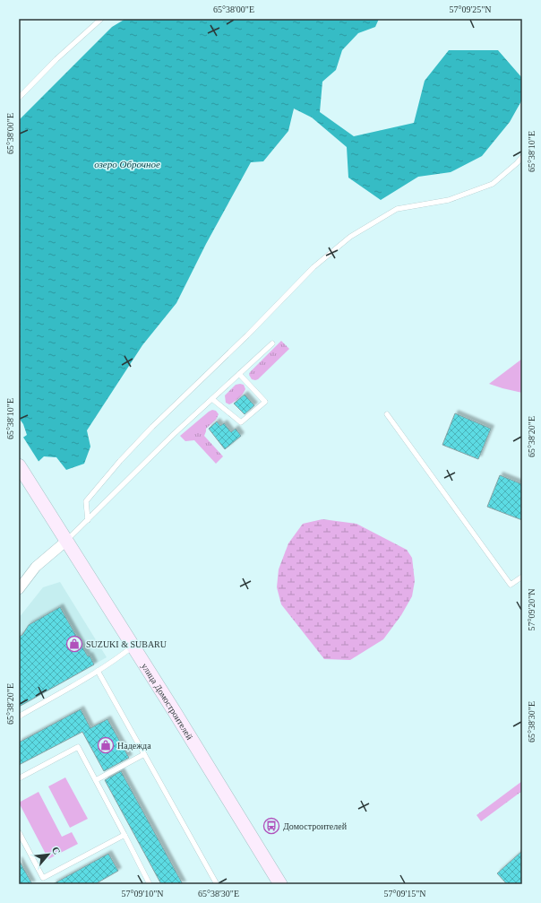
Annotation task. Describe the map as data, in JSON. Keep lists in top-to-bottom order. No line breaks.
{"streets":{"main road":["улица Домостроителей"]},"water":["озеро Оброчное"],"places":{"shop":["SUZUKI & SUBARU","Надежда"],"bus stop":["Домостроителей"]},"north":"top right","coordinates":["65°38'00\"E","57°09'25\"N","65°38'10\"E","65°38'20\"E","57°09'20\"N","65°38'30\"E","57°09'10\"N","57°09'15\"N"]}
